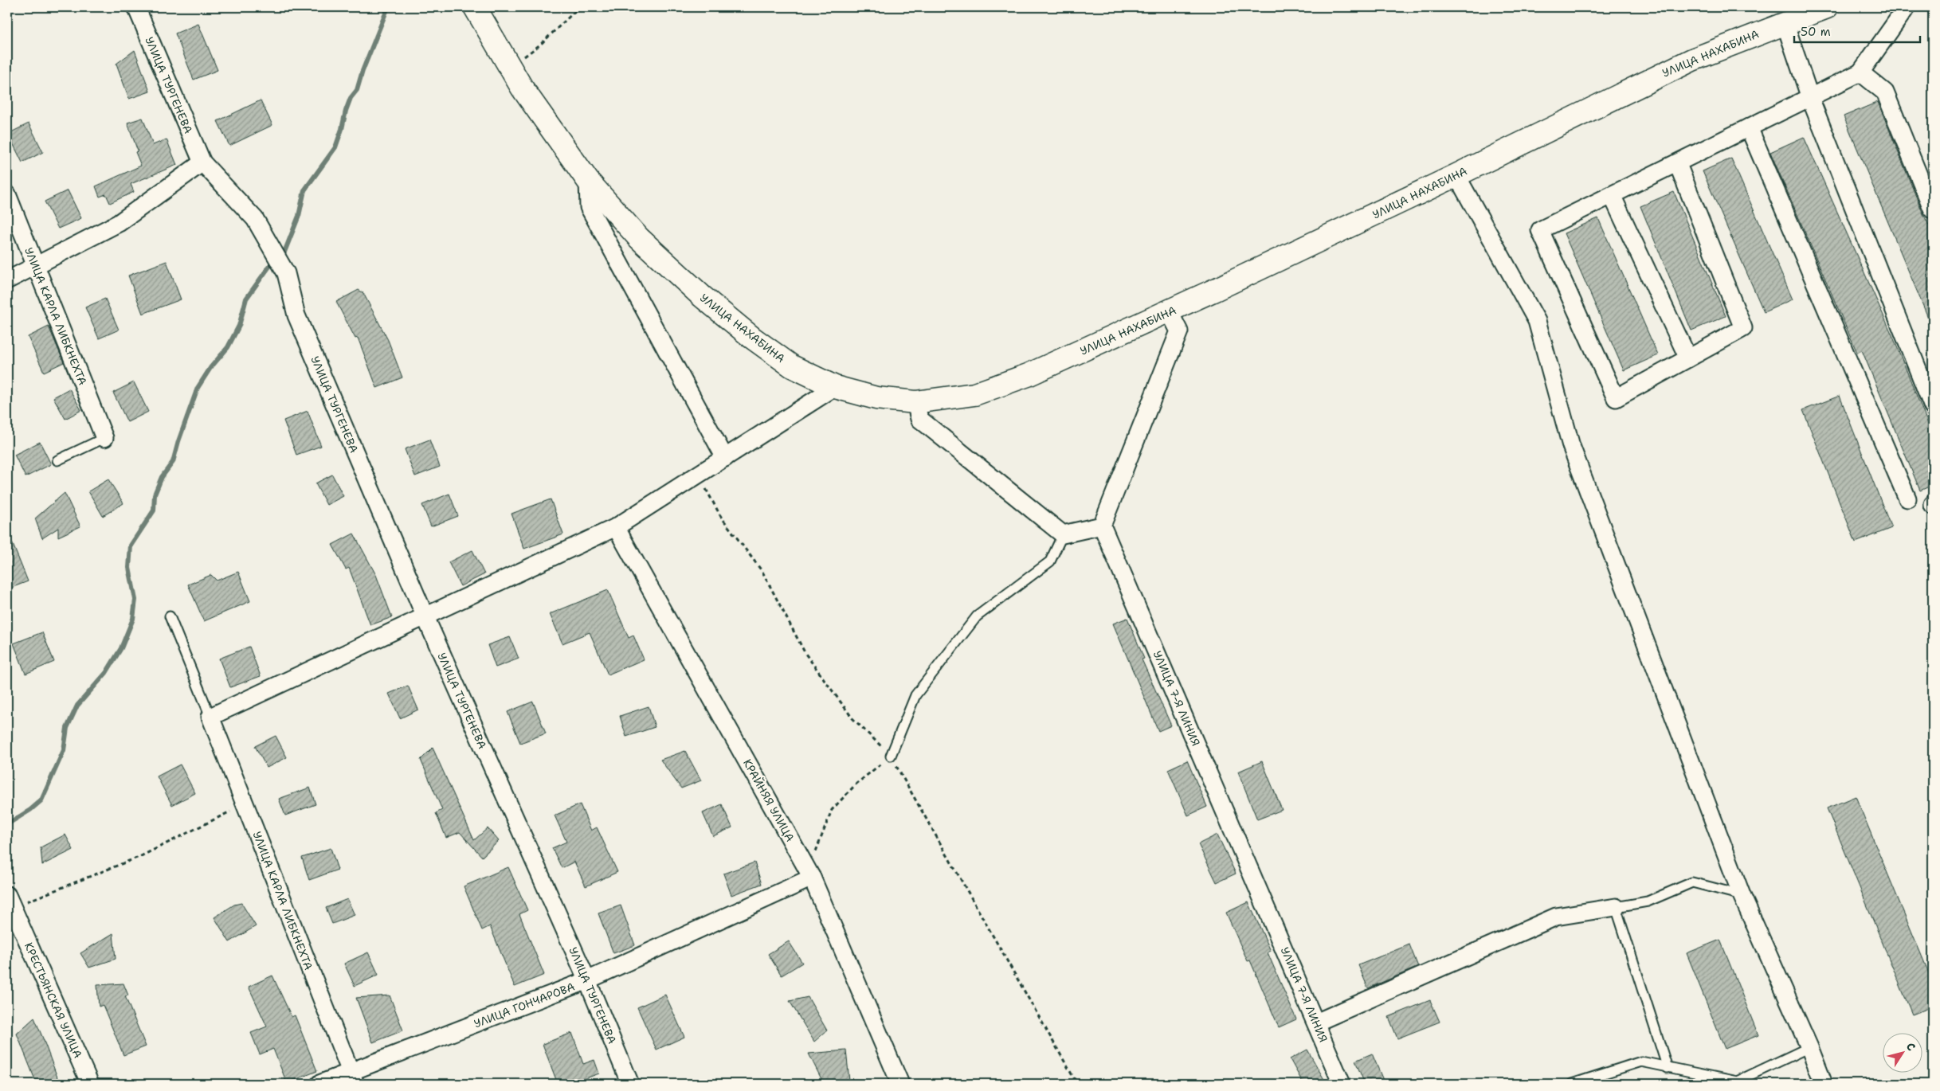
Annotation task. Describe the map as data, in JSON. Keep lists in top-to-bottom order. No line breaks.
{"streets":{"main road":["УЛИЦА НАХАБИНА"],"street":["УЛИЦА ТУРГЕНЕВА","УЛИЦА КАРЛА ЛИБКНЕХТА","УЛИЦА 7-Я ЛИНИЯ","КРАЙНЯЯ УЛИЦА","КРЕСТЬЯНСКАЯ УЛИЦА","УЛИЦА ГОНЧАРОВА"]},"crossings":[["УЛИЦА ТУРГЕНЕВА","УЛИЦА ГОНЧАРОВА"],["УЛИЦА КАРЛА ЛИБКНЕХТА","УЛИЦА ГОНЧАРОВА"],["КРАЙНЯЯ УЛИЦА","УЛИЦА ГОНЧАРОВА"]],"scale_bar":"50 m","north":"top right"}
